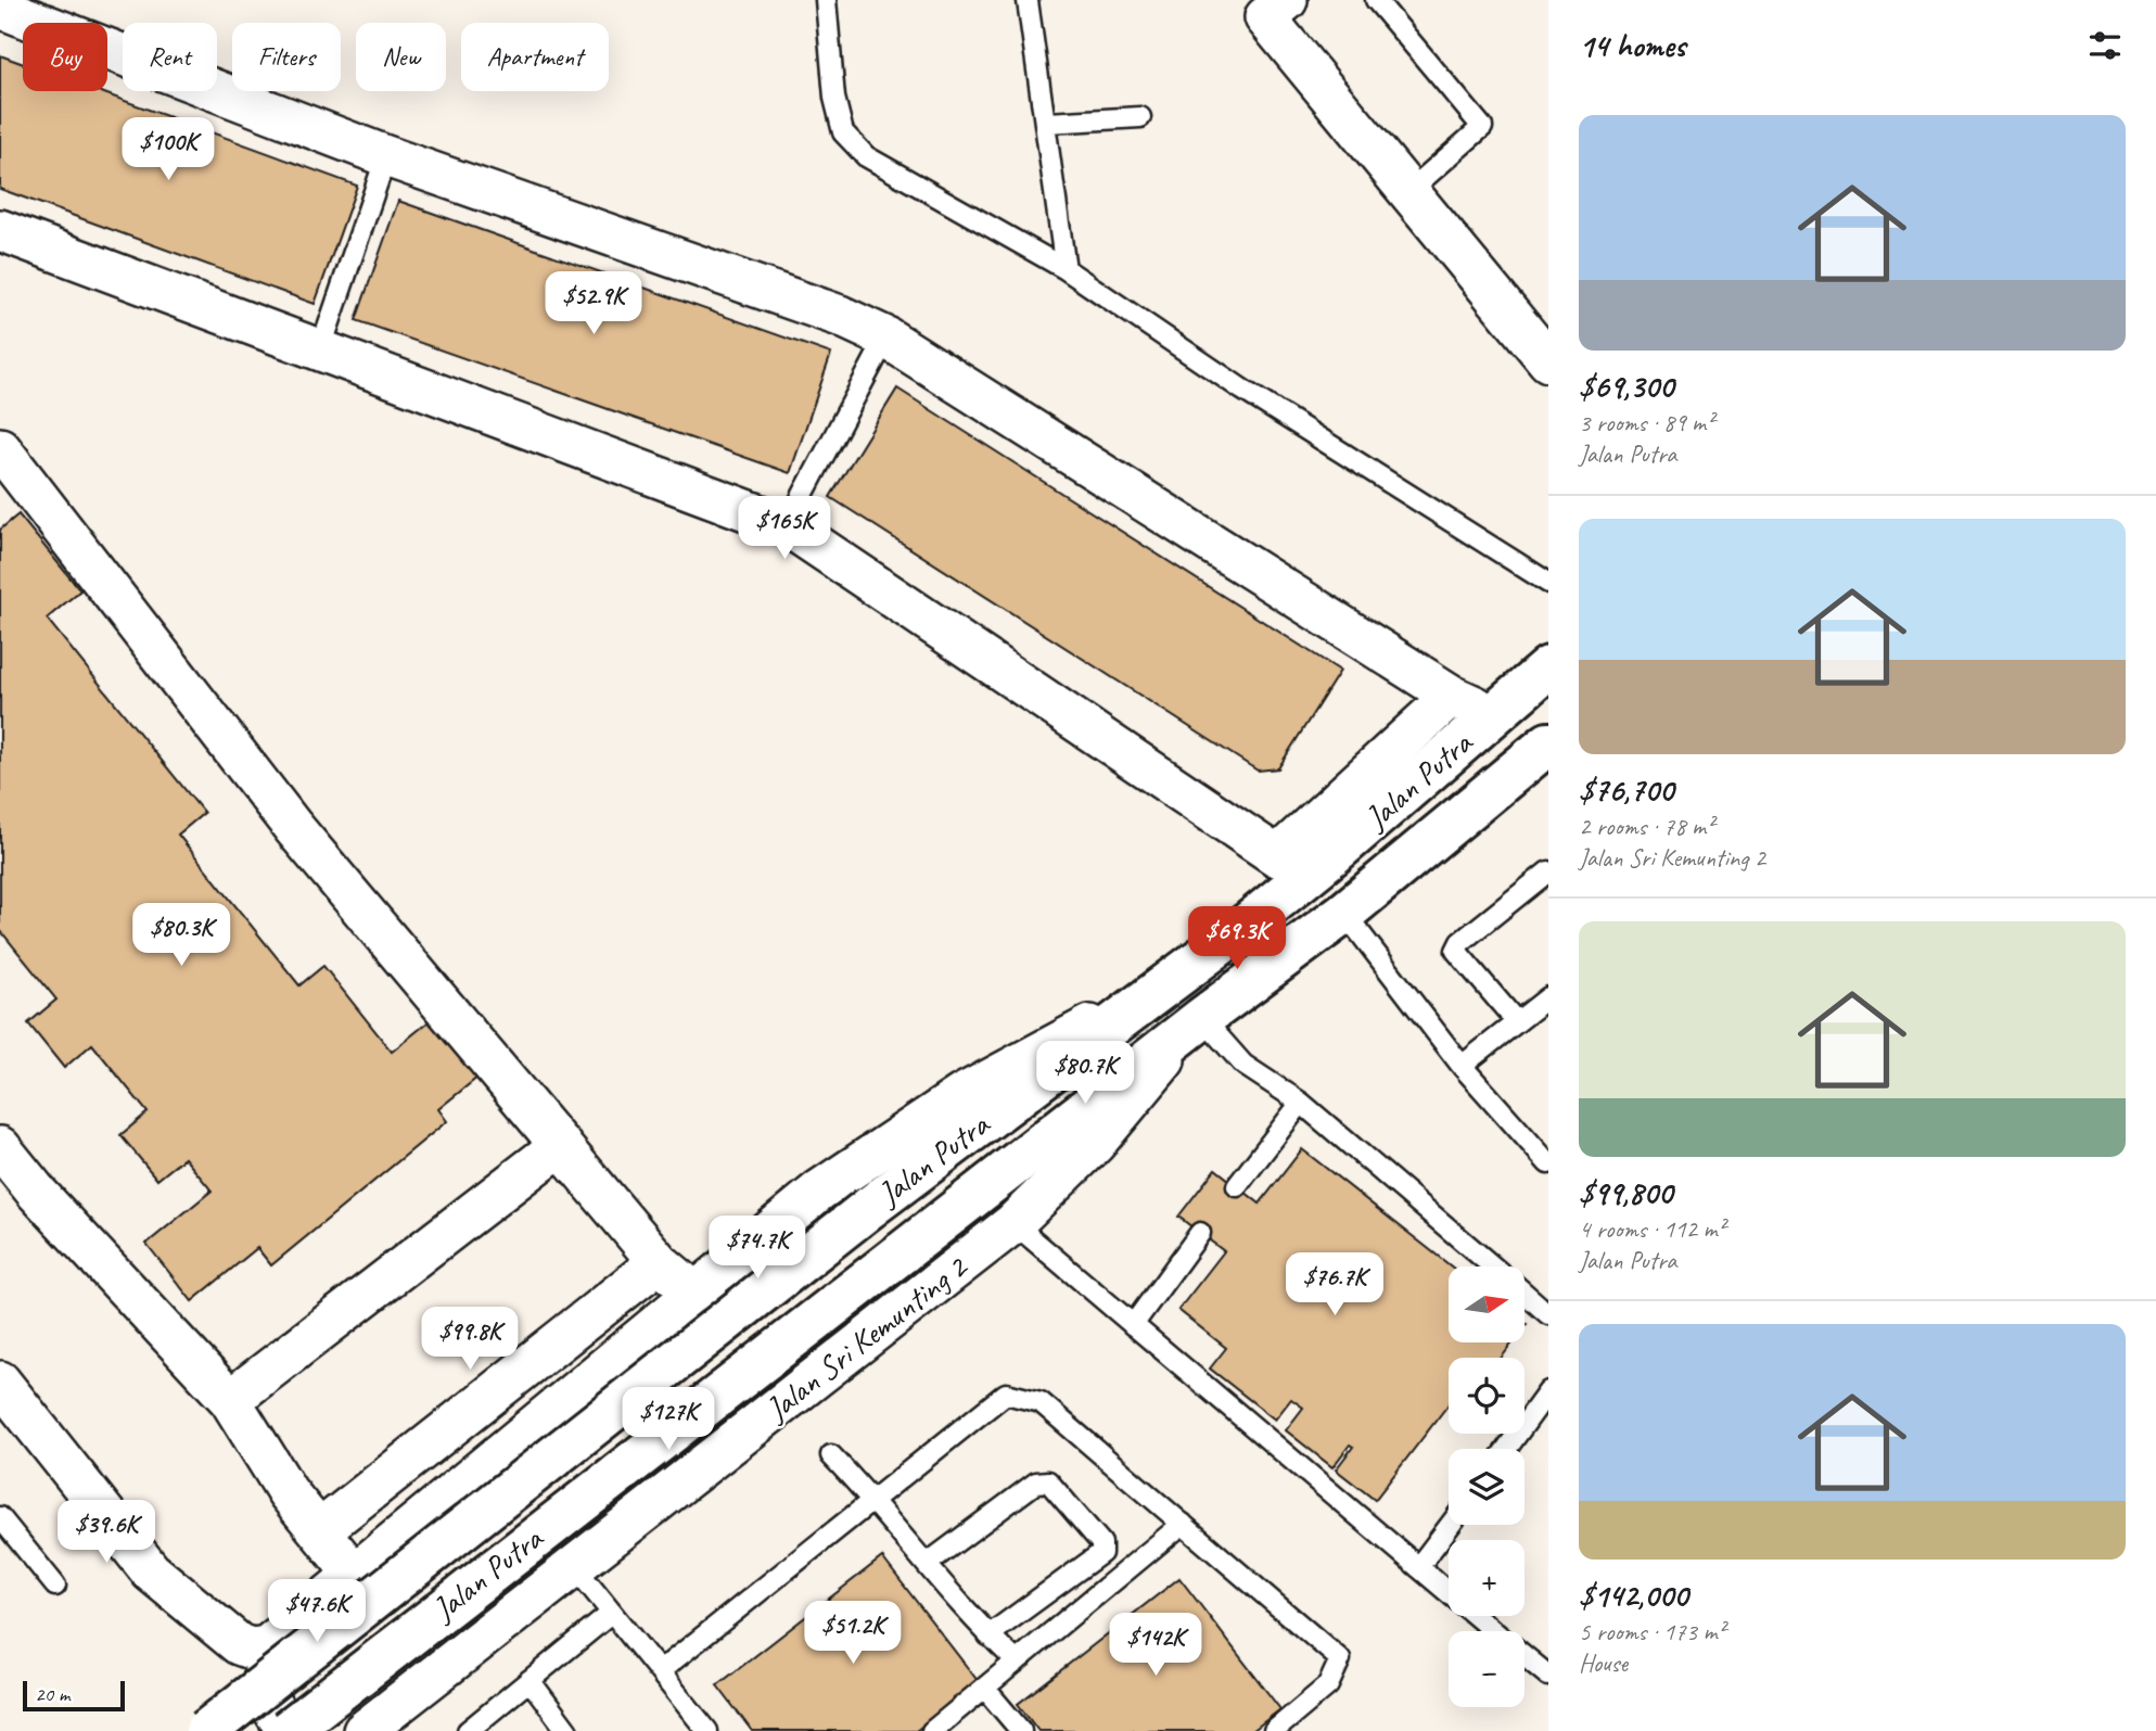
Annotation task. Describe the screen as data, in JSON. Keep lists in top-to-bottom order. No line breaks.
{"streets":{"main road":["Jalan Putra"],"street":["Jalan Sri Kemunting 2"]},"crossings":[["Jalan Putra","Jalan Sri Kemunting 2"]],"scale_bar":"20 m","north":"right","page":{"heading":"14 homes","chip":["Buy","Rent","Filters","New","Apartment"],"list":[{"name":"$69,300","note":"3 rooms · 89 m² · Jalan Putra"},{"name":"$76,700","note":"2 rooms · 78 m² · Jalan Sri Kemunting 2"},{"name":"$99,800","note":"4 rooms · 112 m² · Jalan Putra"},{"name":"$142,000","note":"5 rooms · 173 m² · House"}],"price":["$100K","$52.9K","$165K","$80.3K","$69.3K","$80.7K","$74.7K","$76.7K","$99.8K","$127K","$39.6K","$47.6K","$51.2K","$142K"],"map_buttons":["+","−"],"scale":"20 m"}}
